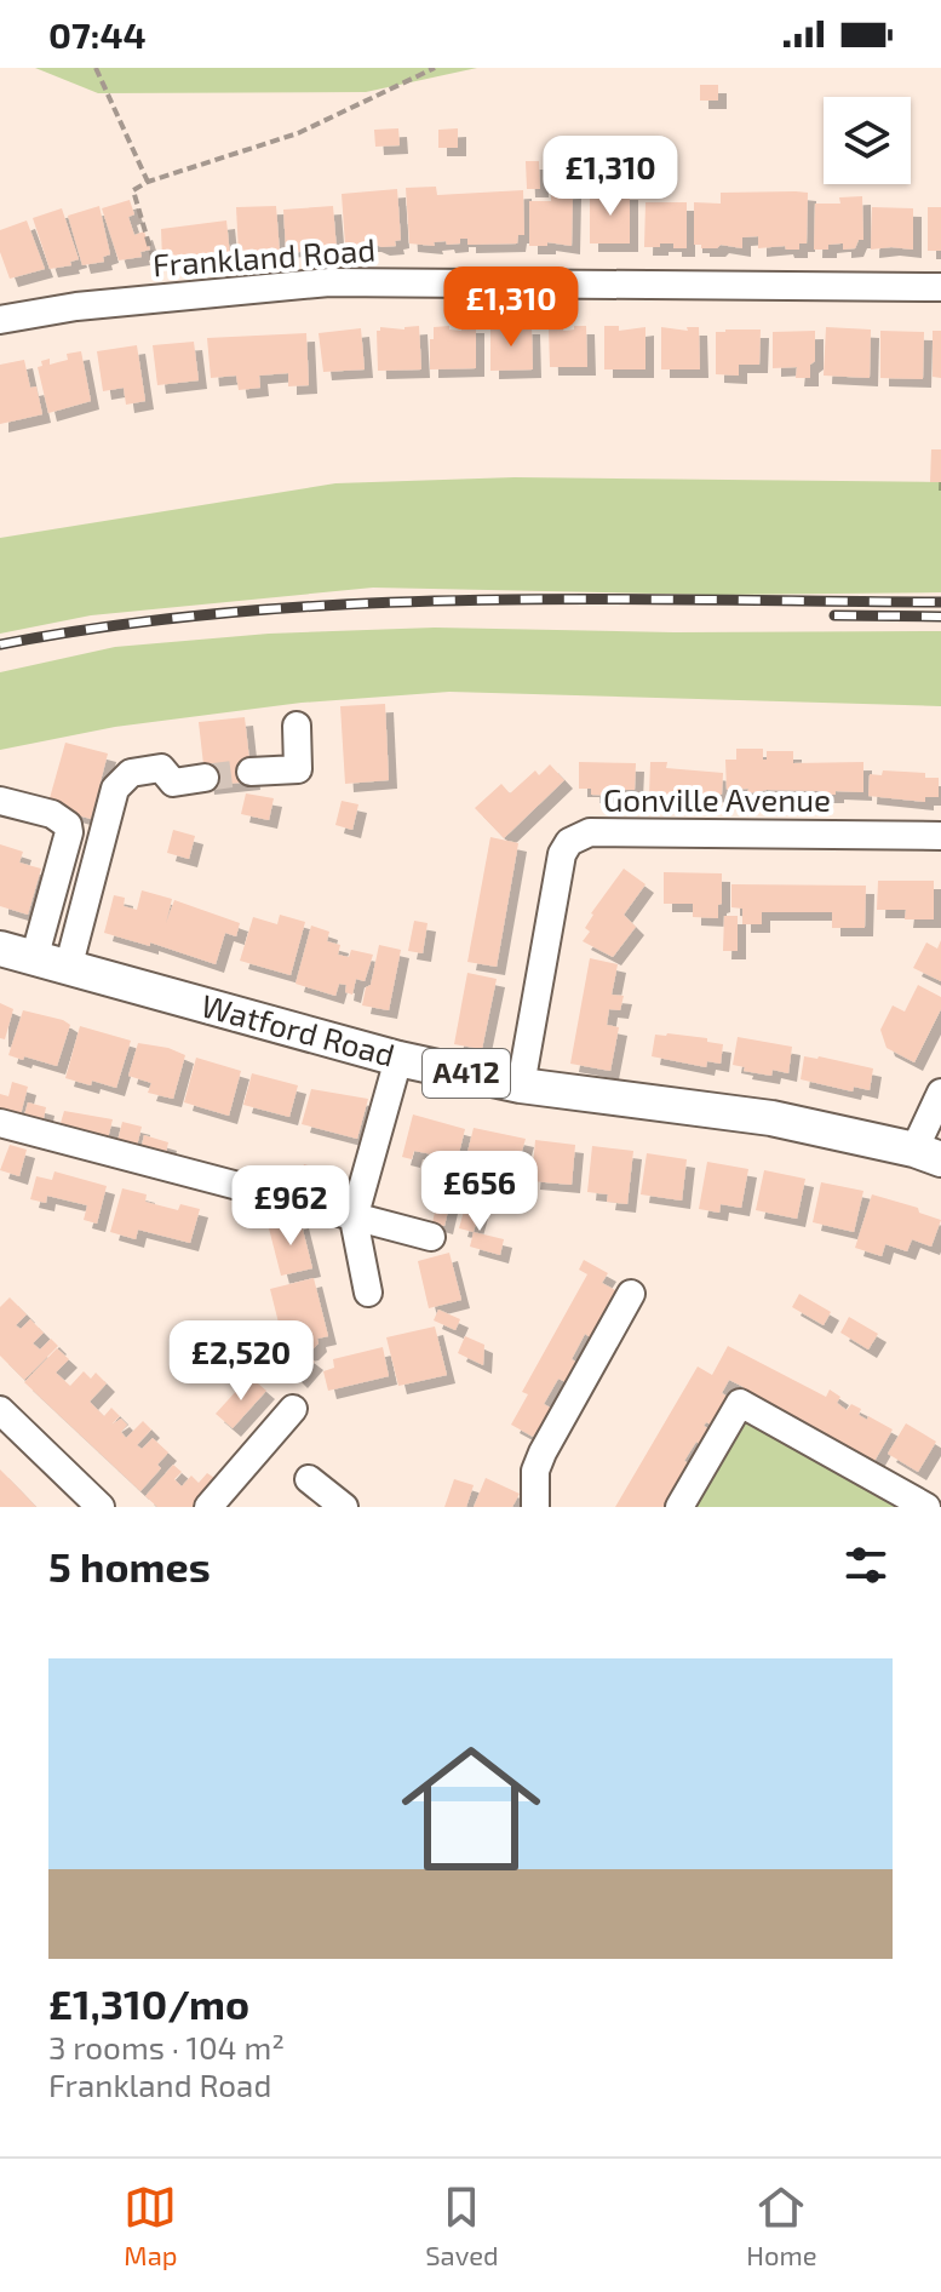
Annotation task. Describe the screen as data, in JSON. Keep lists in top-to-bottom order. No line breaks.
{"streets":{"main road":["Watford Road","A412"],"street":["Frankland Road","Gonville Avenue"]},"crossings":[["Gonville Avenue","Watford Road"]],"page":{"status":"07:44","price":["£1,310","£1,310","£656","£962","£2,520"],"heading":"5 homes","list":[{"name":"£1,310/mo","note":"3 rooms · 104 m² · Frankland Road"}],"tabs":["Map","Saved","Home"]}}
